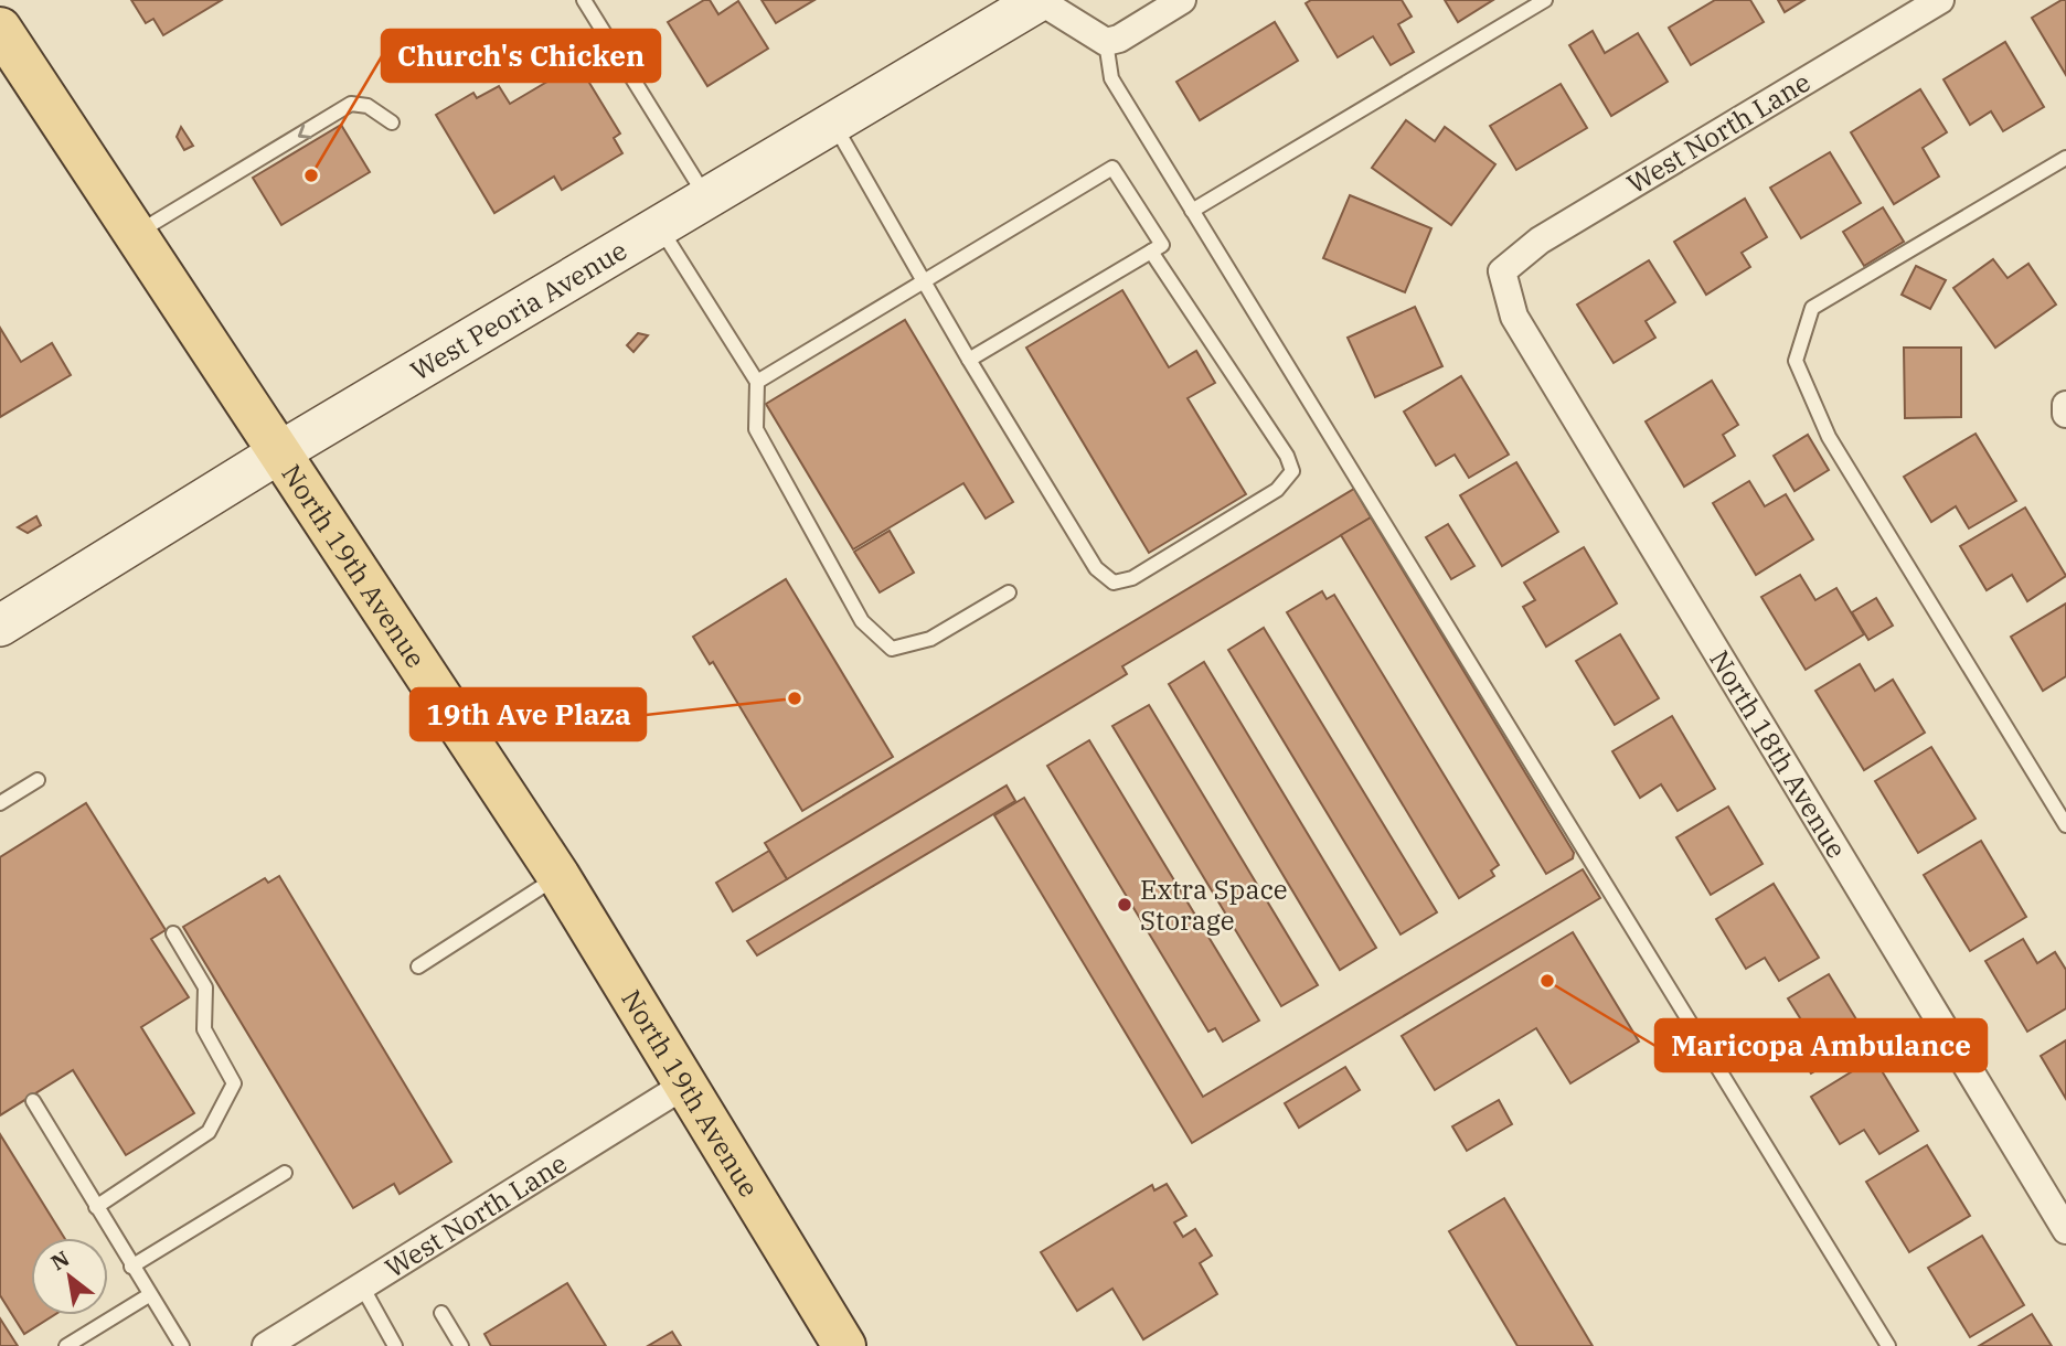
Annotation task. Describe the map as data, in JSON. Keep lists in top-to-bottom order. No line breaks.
{"streets":{"main road":["West Peoria Avenue","North 19th Avenue"],"street":["West North Lane","North 18th Avenue"]},"crossings":[["West North Lane","North 19th Avenue"],["West North Lane","North 18th Avenue"],["West Peoria Avenue","North 19th Avenue"]],"places":["Church's Chicken","19th Ave Plaza","Extra Space Storage","Maricopa Ambulance"],"north":"top left"}
